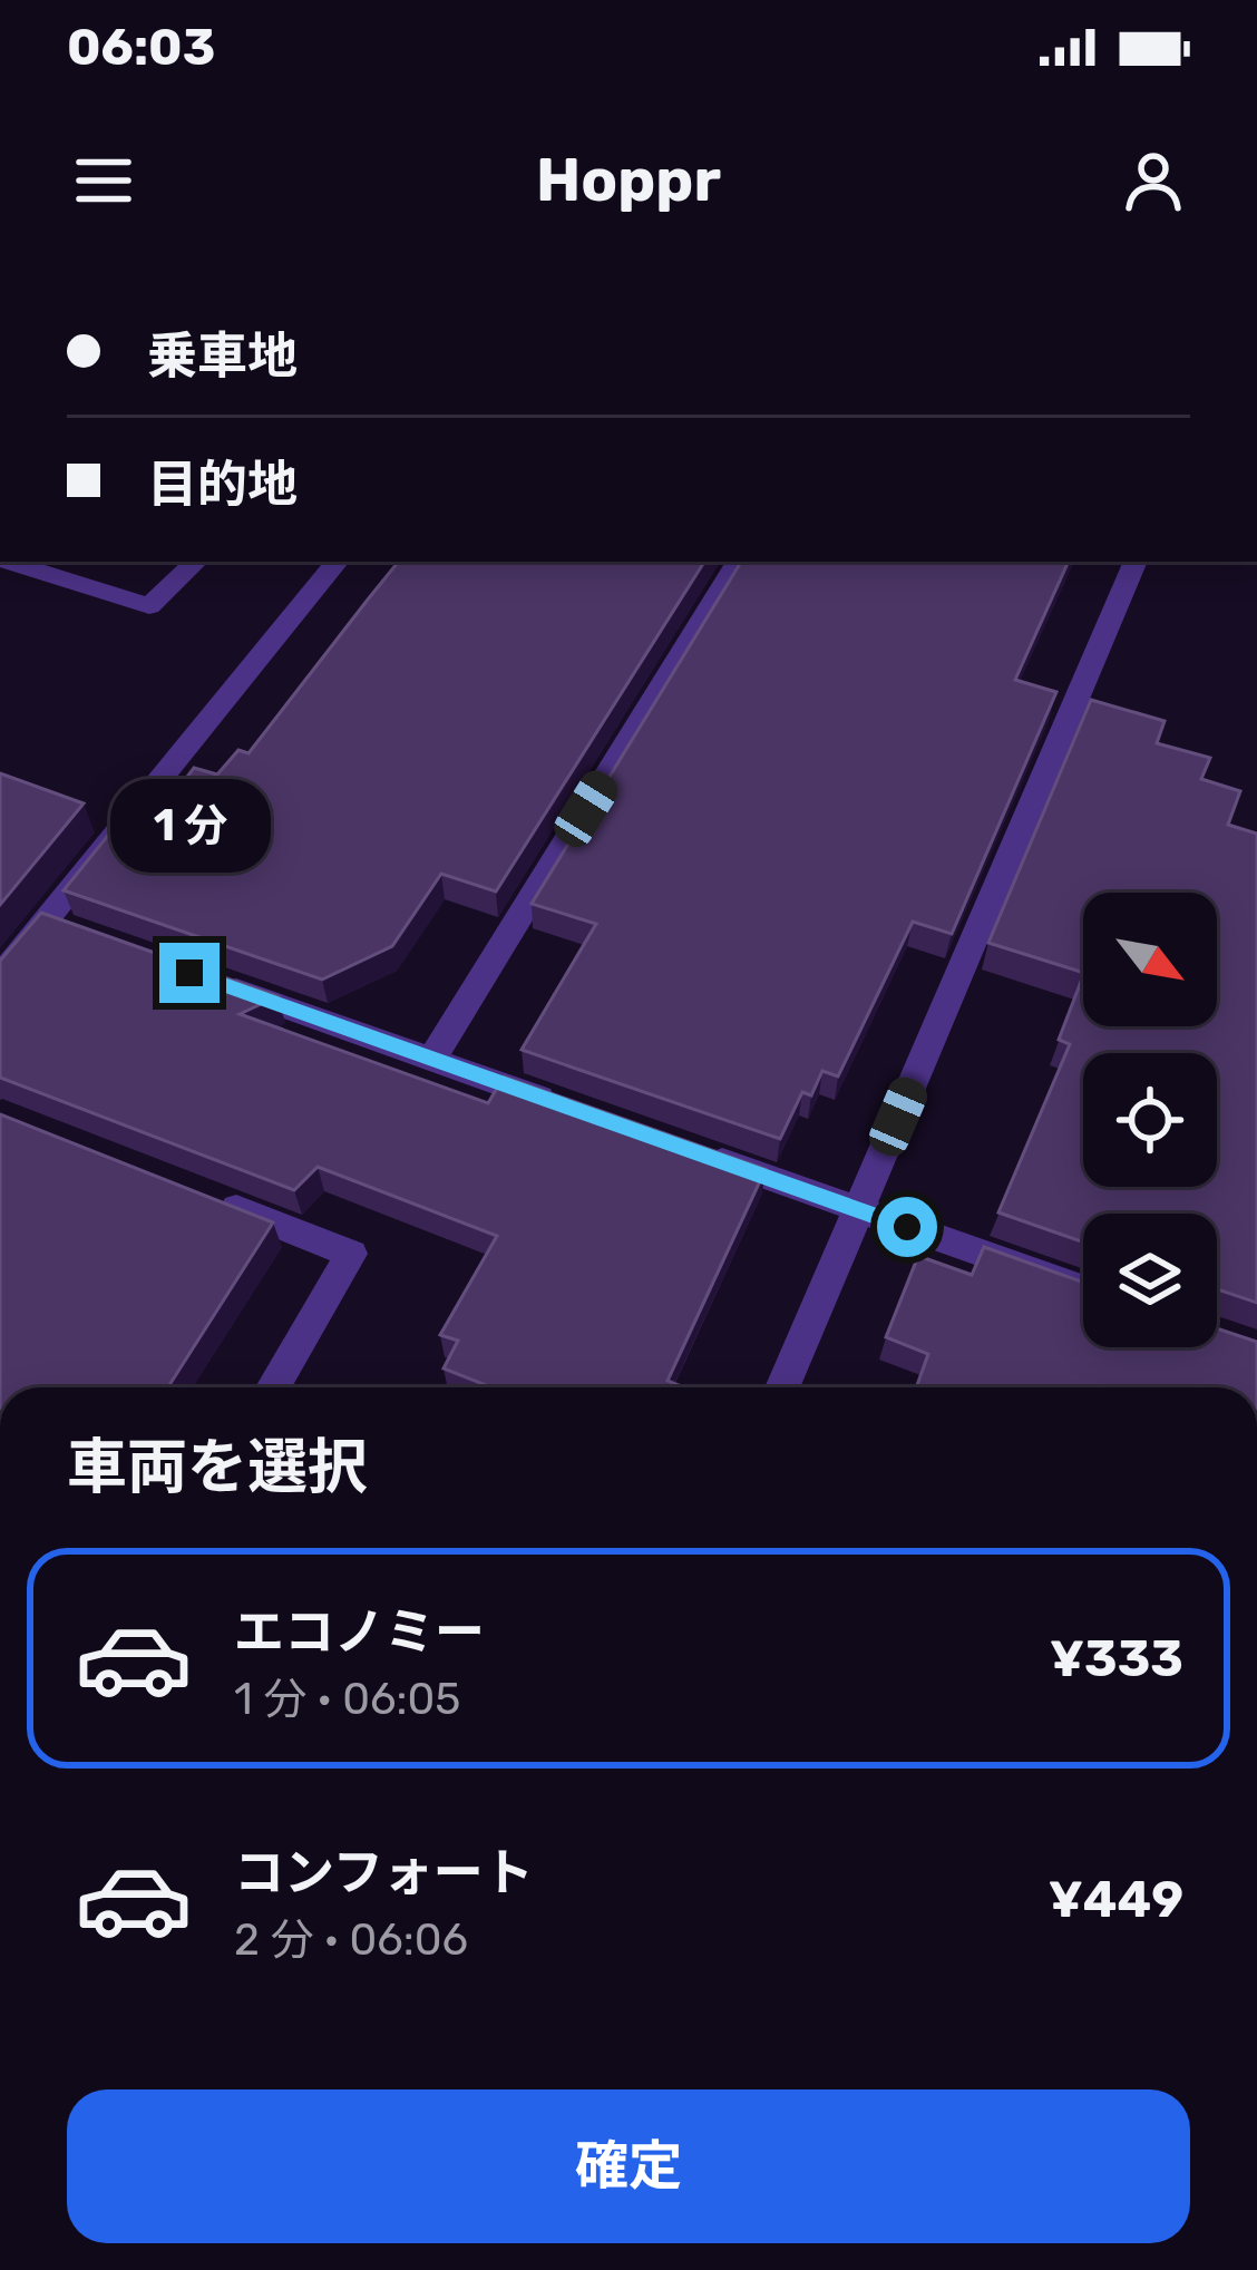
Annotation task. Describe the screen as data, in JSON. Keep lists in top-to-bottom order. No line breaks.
{"north":"bottom right","page":{"status":"06:03","header":"Hoppr","banner":["乗車地","目的地"],"bubble":"1 分","heading":"車両を選択","list":[{"name":"エコノミー","note":"1 分 · 06:05","value":"¥333"},{"name":"コンフォート","note":"2 分 · 06:06","value":"¥449"}],"buttons":"確定"}}
